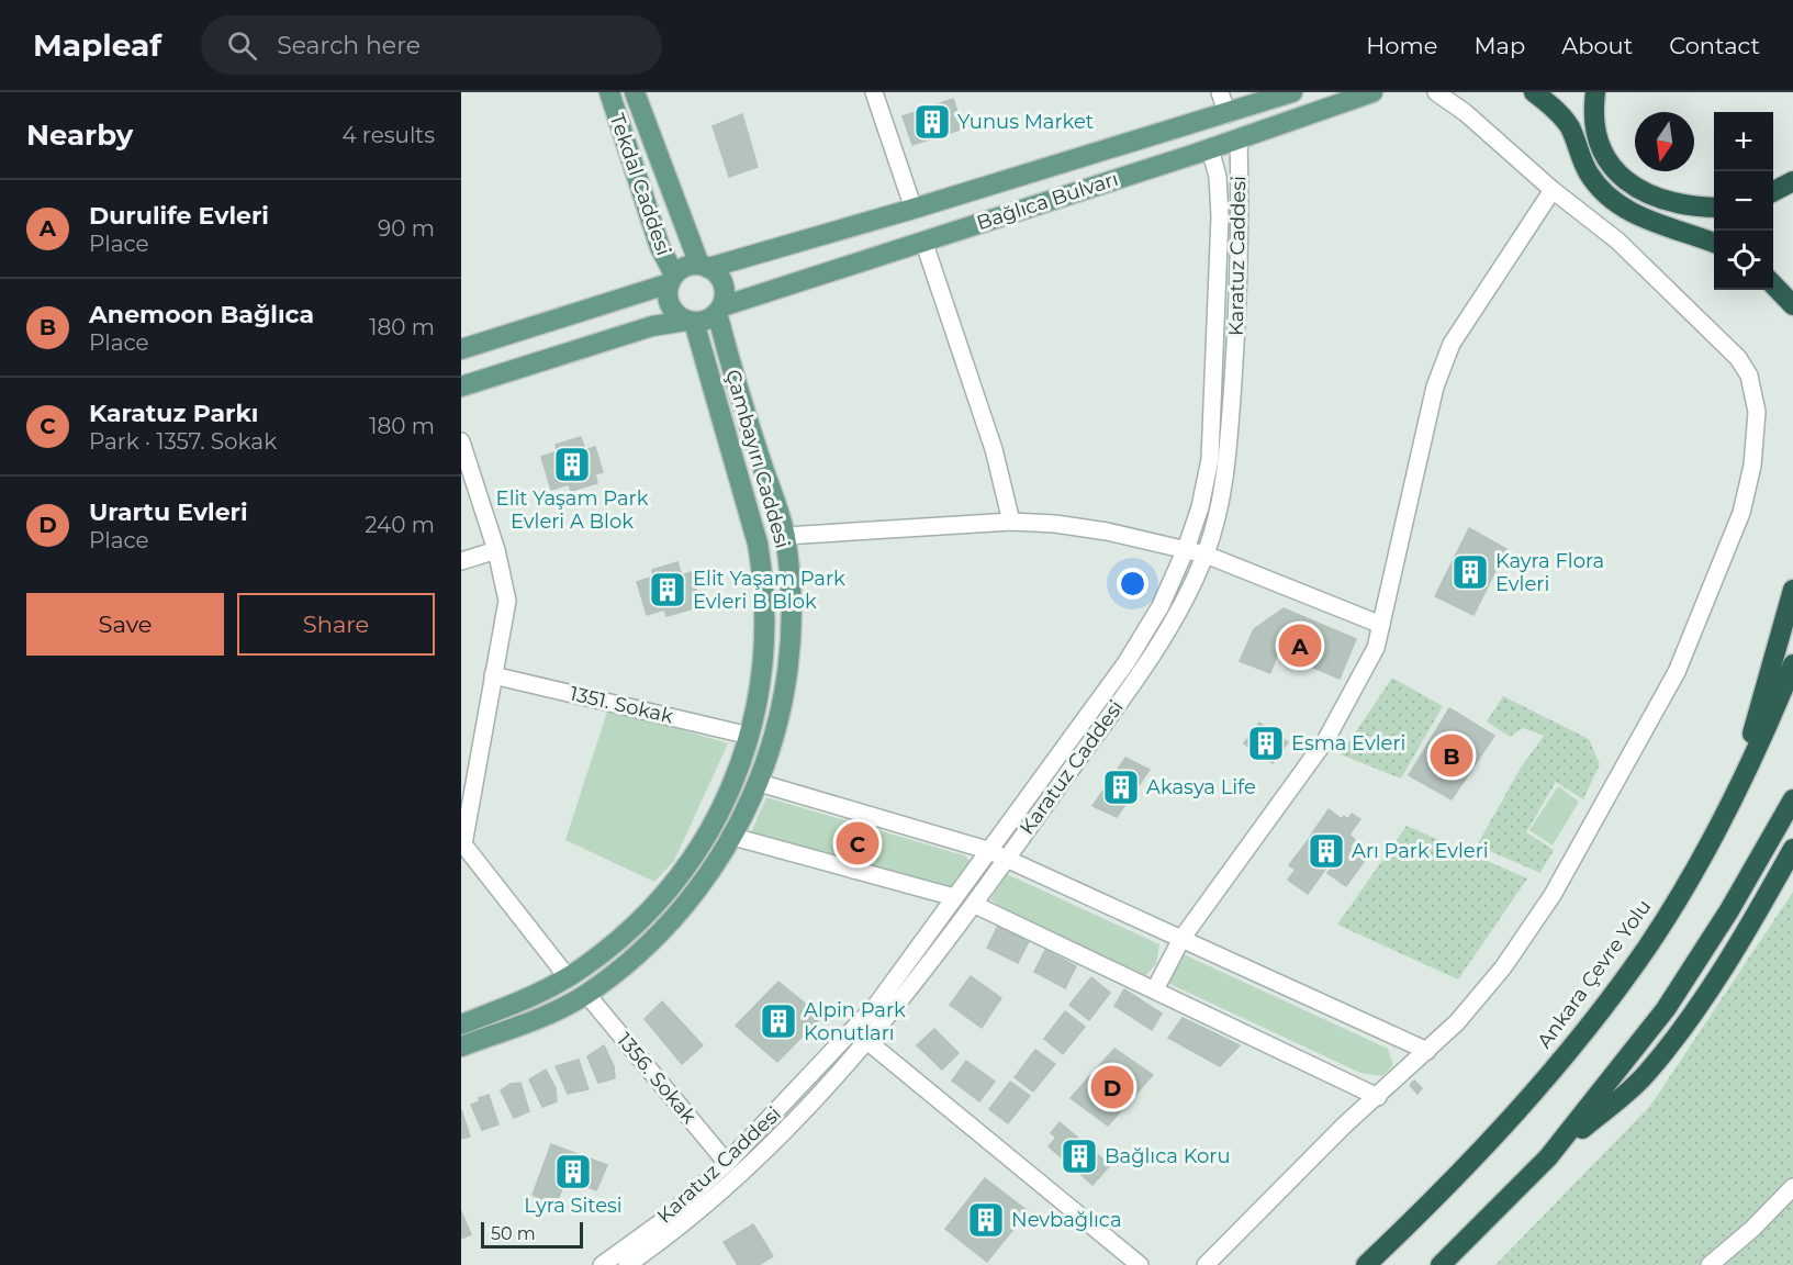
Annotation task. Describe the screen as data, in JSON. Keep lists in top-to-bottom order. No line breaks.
{"streets":{"highway":["Ankara Çevre Yolu"],"main road":["Tekdal Caddesi","Bağlıca Bulvarı","Çambayırı Caddesi"],"street":["Karatuz Caddesi","1351. Sokak","1356. Sokak"]},"crossings":[["Tekdal Caddesi","Bağlıca Bulvarı"],["Tekdal Caddesi","Çambayırı Caddesi"],["Bağlıca Bulvarı","Karatuz Caddesi"],["Bağlıca Bulvarı","Çambayırı Caddesi"],["Karatuz Caddesi","1356. Sokak"],["Çambayırı Caddesi","1351. Sokak"],["Çambayırı Caddesi","1356. Sokak"]],"places":{"building":["Yunus Market","Elit Yaşam Park Evleri A Blok","Kayra Flora Evleri","Elit Yaşam Park Evleri B Blok","Esma Evleri","Akasya Life","Arı Park Evleri","Alpin Park Konutları","Bağlıca Koru","Lyra Sitesi","Nevbağlıca"]},"scale_bar":"50 m","north":"bottom","page":{"header":"Mapleaf","search":"Search here","nav":["Home","Map","About","Contact"],"heading":["Nearby","4 results"],"map_buttons":["+","−"],"list":[{"mark":"A","name":"Durulife Evleri","note":"Place","value":"90 m"},{"mark":"B","name":"Anemoon Bağlıca","note":"Place","value":"180 m"},{"mark":"C","name":"Karatuz Parkı","note":"Park · 1357. Sokak","value":"180 m"},{"mark":"D","name":"Urartu Evleri","note":"Place","value":"240 m"}],"buttons":["Save","Share"],"pins":["A","B","C","D"],"scale":"50 m"}}
